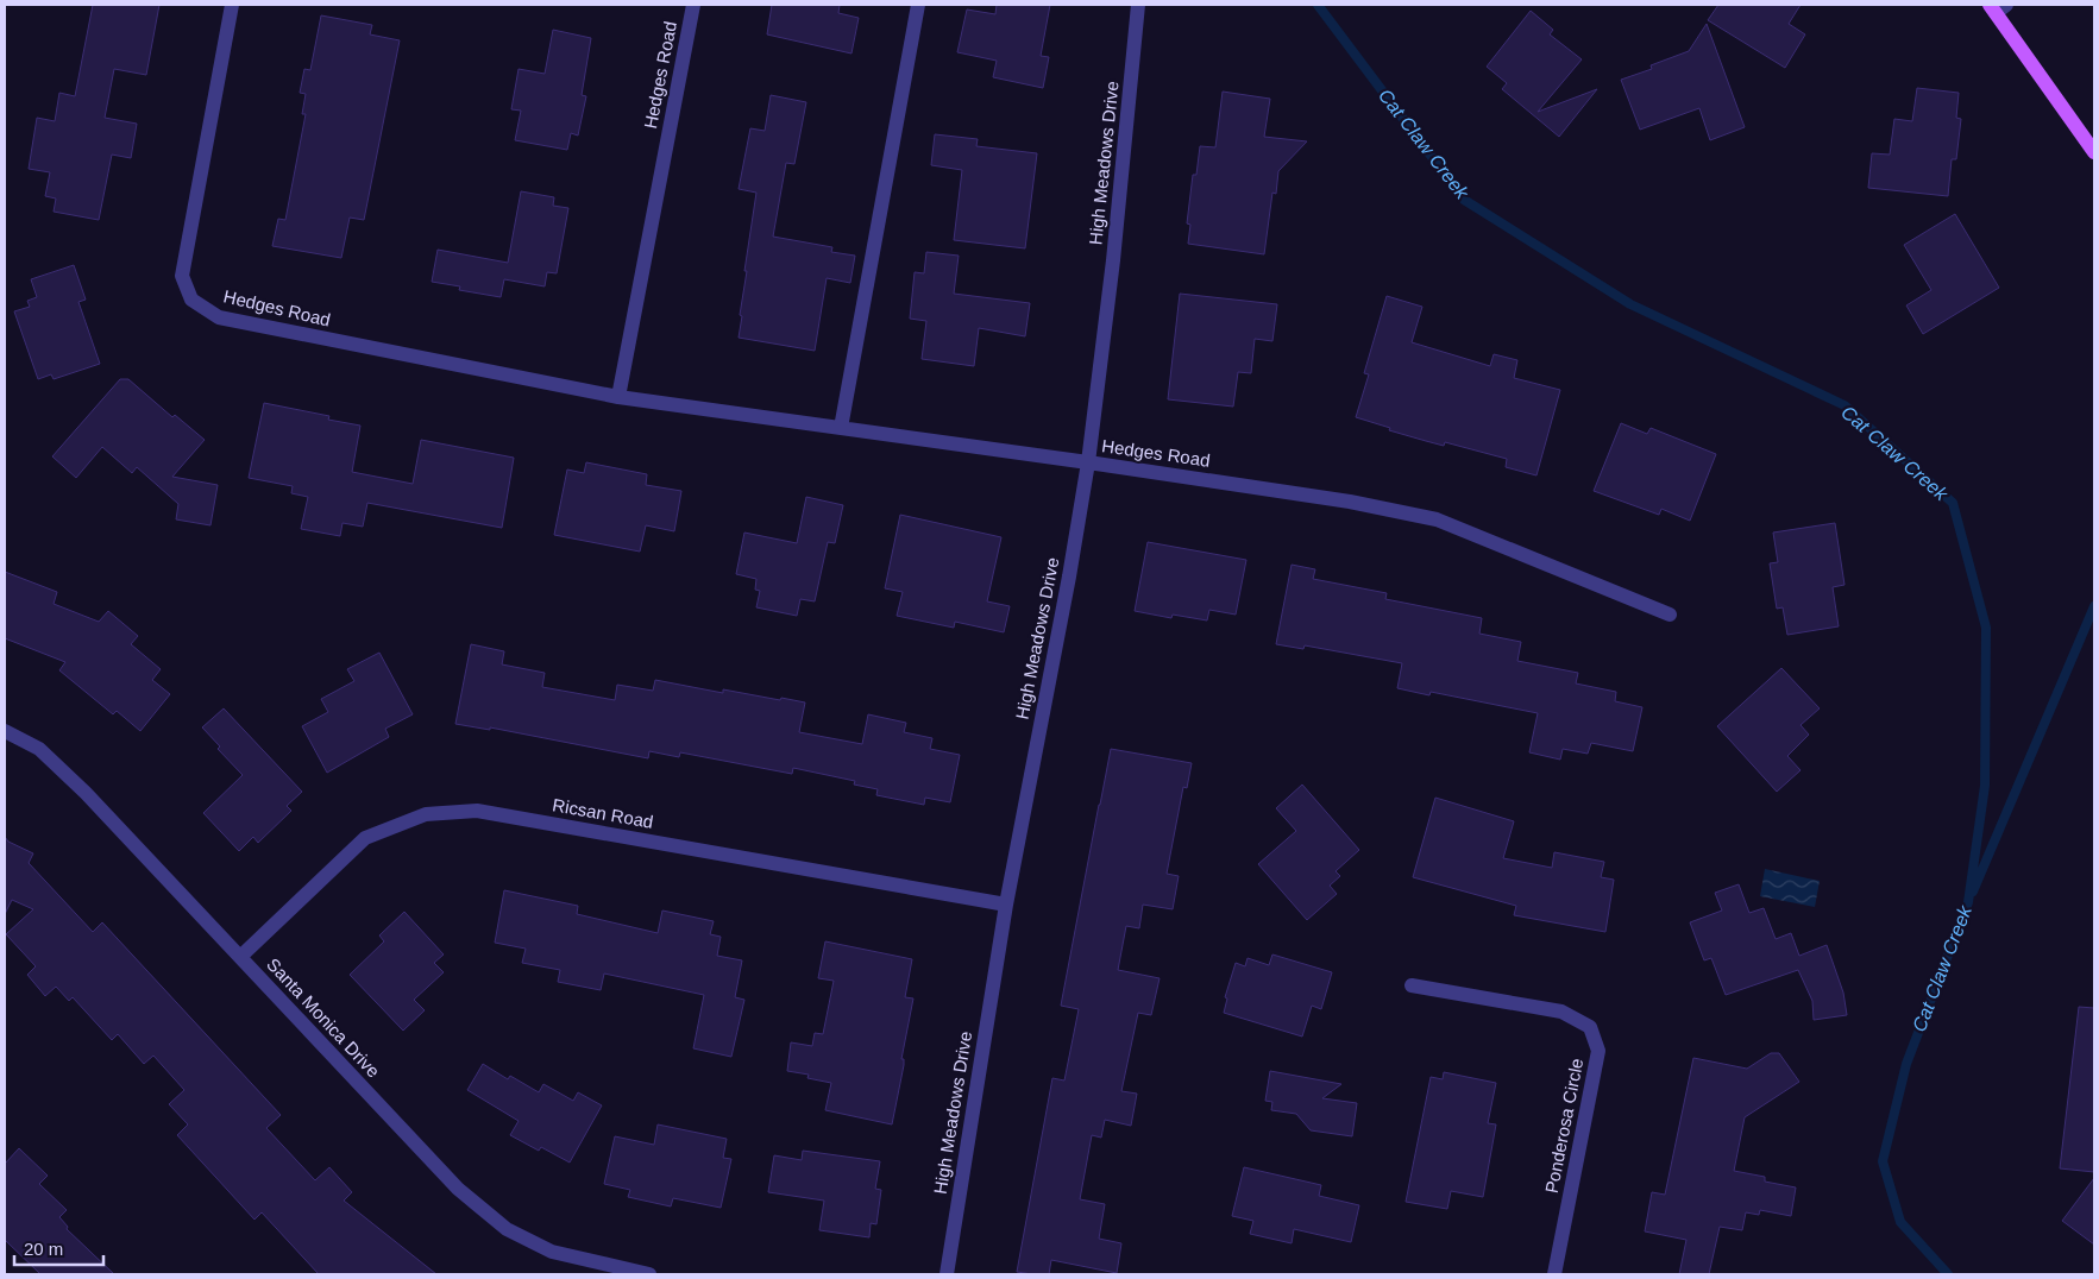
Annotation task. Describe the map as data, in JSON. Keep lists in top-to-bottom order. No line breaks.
{"streets":{"street":["Hedges Road","High Meadows Drive","Ricsan Road","Santa Monica Drive","Ponderosa Circle"]},"crossings":[["Hedges Road","High Meadows Drive"],["High Meadows Drive","Ricsan Road"],["Ricsan Road","Santa Monica Drive"]],"water":["Cat Claw Creek"],"scale_bar":"20 m"}
